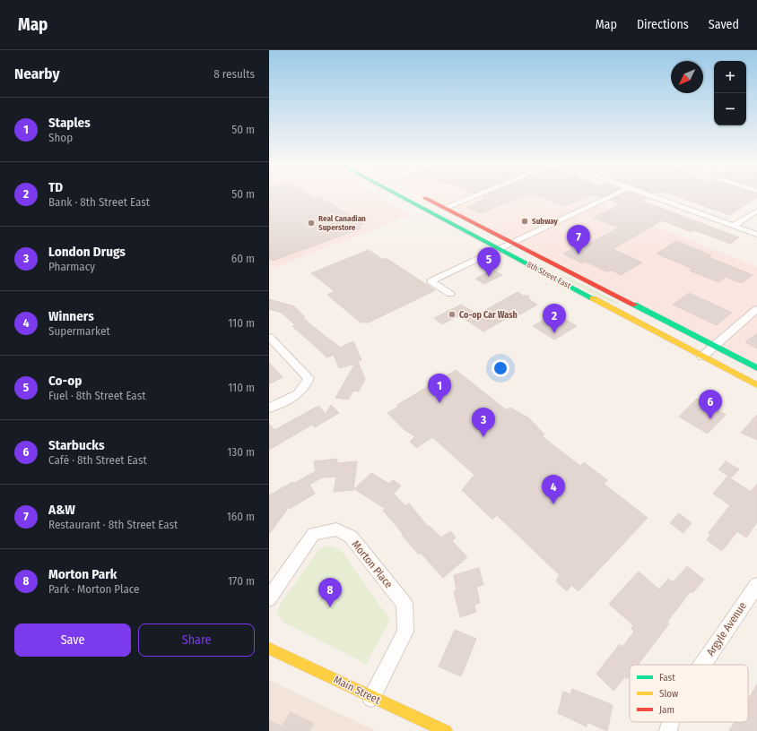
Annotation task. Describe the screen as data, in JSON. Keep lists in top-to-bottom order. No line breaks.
{"streets":{"main road":["8th Street East","Main Street"],"street":["Morton Place","Argyle Avenue"]},"crossings":[["Morton Place","Main Street"]],"places":["Subway","Real Canadian Superstore","Co-op Car Wash"],"legend":["Fast","Slow","Jam"],"north":"bottom left","page":{"header":"Map","nav":["Map","Directions","Saved"],"heading":["Nearby","8 results"],"map_buttons":["+","−"],"list":[{"mark":"1","name":"Staples","note":"Shop","value":"50 m"},{"mark":"2","name":"TD","note":"Bank · 8th Street East","value":"50 m"},{"mark":"3","name":"London Drugs","note":"Pharmacy","value":"60 m"},{"mark":"4","name":"Winners","note":"Supermarket","value":"110 m"},{"mark":"5","name":"Co-op","note":"Fuel · 8th Street East","value":"110 m"},{"mark":"6","name":"Starbucks","note":"Café · 8th Street East","value":"130 m"},{"mark":"7","name":"A&W","note":"Restaurant · 8th Street East","value":"160 m"},{"mark":"8","name":"Morton Park","note":"Park · Morton Place","value":"170 m"}],"pins":["7","5","2","1","6","3","4","8"],"buttons":["Save","Share"]}}
